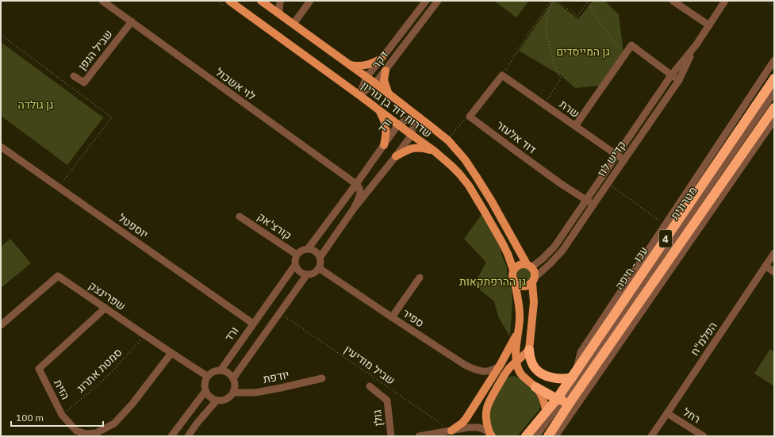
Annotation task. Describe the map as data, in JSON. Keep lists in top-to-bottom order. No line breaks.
{"streets":{"highway":["4","עכו - חיפה"],"main road":["שדרות דוד בן גוריון"],"street":["שביל הגפן","דקר","לוי אשכול","שרת","ורד","דוד אלעזר","קדיש לוז","מטרונית","יוספטל","קורצ'אק","שפרינצק","ספיר","הפלמ\"ח","יודפת","הזית","רחל","גולן"],"path":["שביל מודיעין","סמטת אתרוג"]},"crossings":[["שביל הגפן","לוי אשכול"],["דקר","שדרות דוד בן גוריון"],["לוי אשכול","ורד"],["שרת","קדיש לוז"],["שדרות דוד בן גוריון","ורד"],["שדרות דוד בן גוריון","קדיש לוז"],["ורד","יוספטל"],["ורד","קורצ'אק"],["ורד","שפרינצק"],["ורד","ספיר"],["ורד","יודפת"],["דוד אלעזר","קדיש לוז"],["מטרונית","עכו - חיפה"],["קורצ'אק","ספיר"],["שפרינצק","סמטת אתרוג"],["שפרינצק","יודפת"],["שפרינצק","הזית"],["הפלמ\"ח","רחל"],["סמטת אתרוג","הזית"]],"parks":["גן המייסדים","גן גולדה","גן ההרפתקאות"],"scale_bar":"100 m"}
